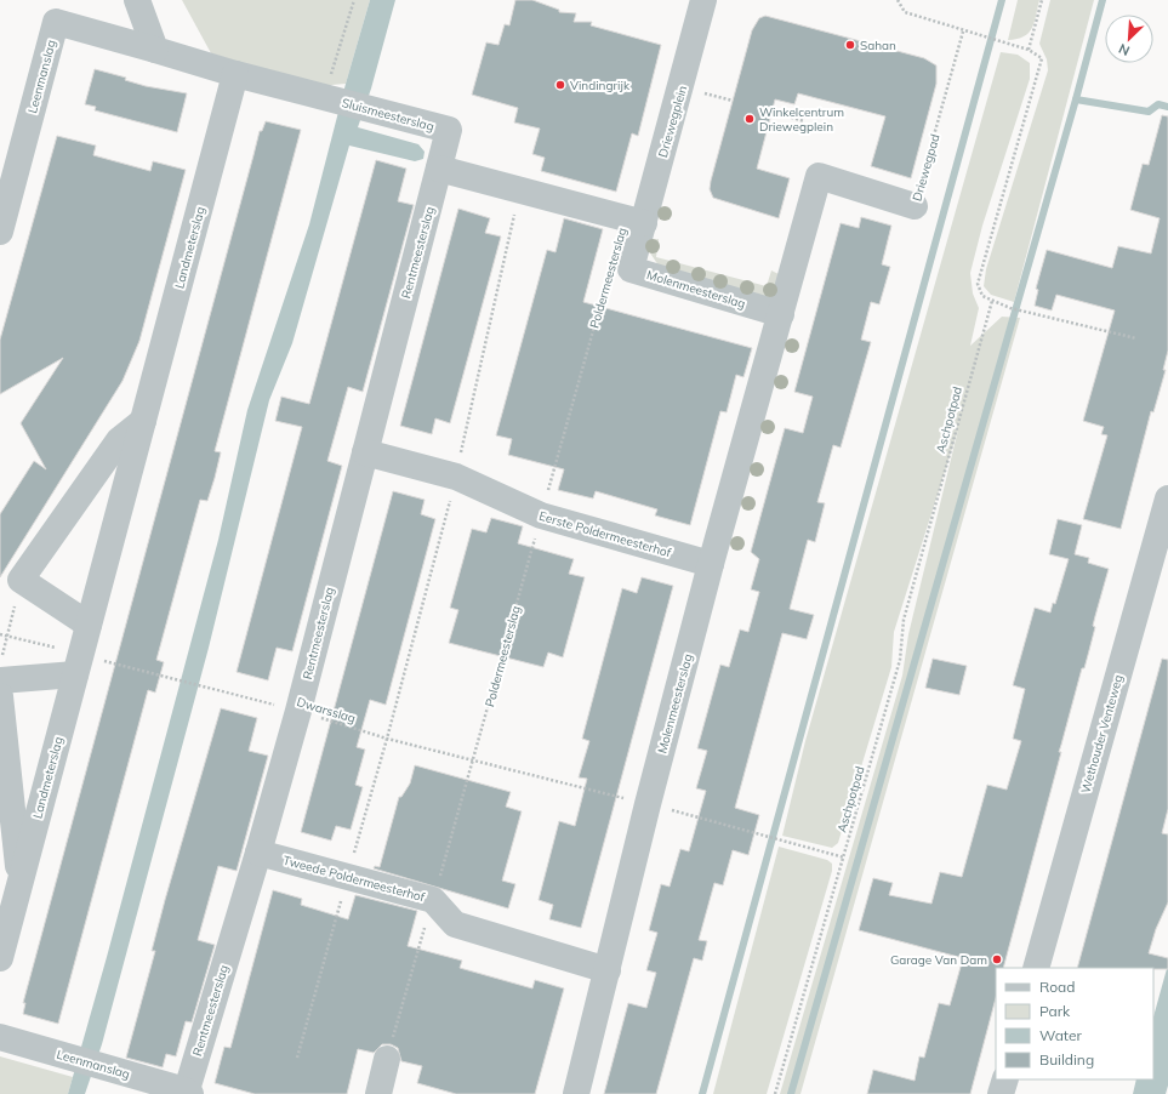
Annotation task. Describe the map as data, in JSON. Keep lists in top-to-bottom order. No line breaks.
{"streets":{"street":["Leenmanslag","Sluismeesterslag","Driewegplein","Driewegpad","Landmeterslag","Rentmeesterslag","Molenmeesterslag","Eerste Poldermeesterhof","Wethouder Venteweg","Tweede Poldermeesterhof"],"path":["Poldermeesterslag","Aschpotpad","Dwarsslag"]},"crossings":[["Leenmanslag","Sluismeesterslag"],["Leenmanslag","Rentmeesterslag"],["Sluismeesterslag","Landmeterslag"],["Sluismeesterslag","Rentmeesterslag"],["Driewegplein","Molenmeesterslag"],["Driewegpad","Molenmeesterslag"],["Landmeterslag","Dwarsslag"],["Rentmeesterslag","Eerste Poldermeesterhof"],["Rentmeesterslag","Dwarsslag"],["Rentmeesterslag","Tweede Poldermeesterhof"],["Poldermeesterslag","Eerste Poldermeesterhof"],["Poldermeesterslag","Dwarsslag"],["Poldermeesterslag","Tweede Poldermeesterhof"],["Molenmeesterslag","Eerste Poldermeesterhof"],["Molenmeesterslag","Dwarsslag"],["Molenmeesterslag","Tweede Poldermeesterhof"]],"places":["Sahan","Vindingrijk","Winkelcentrum Driewegplein","Garage Van Dam"],"legend":["Road","Park","Water","Building"],"north":"bottom left"}
